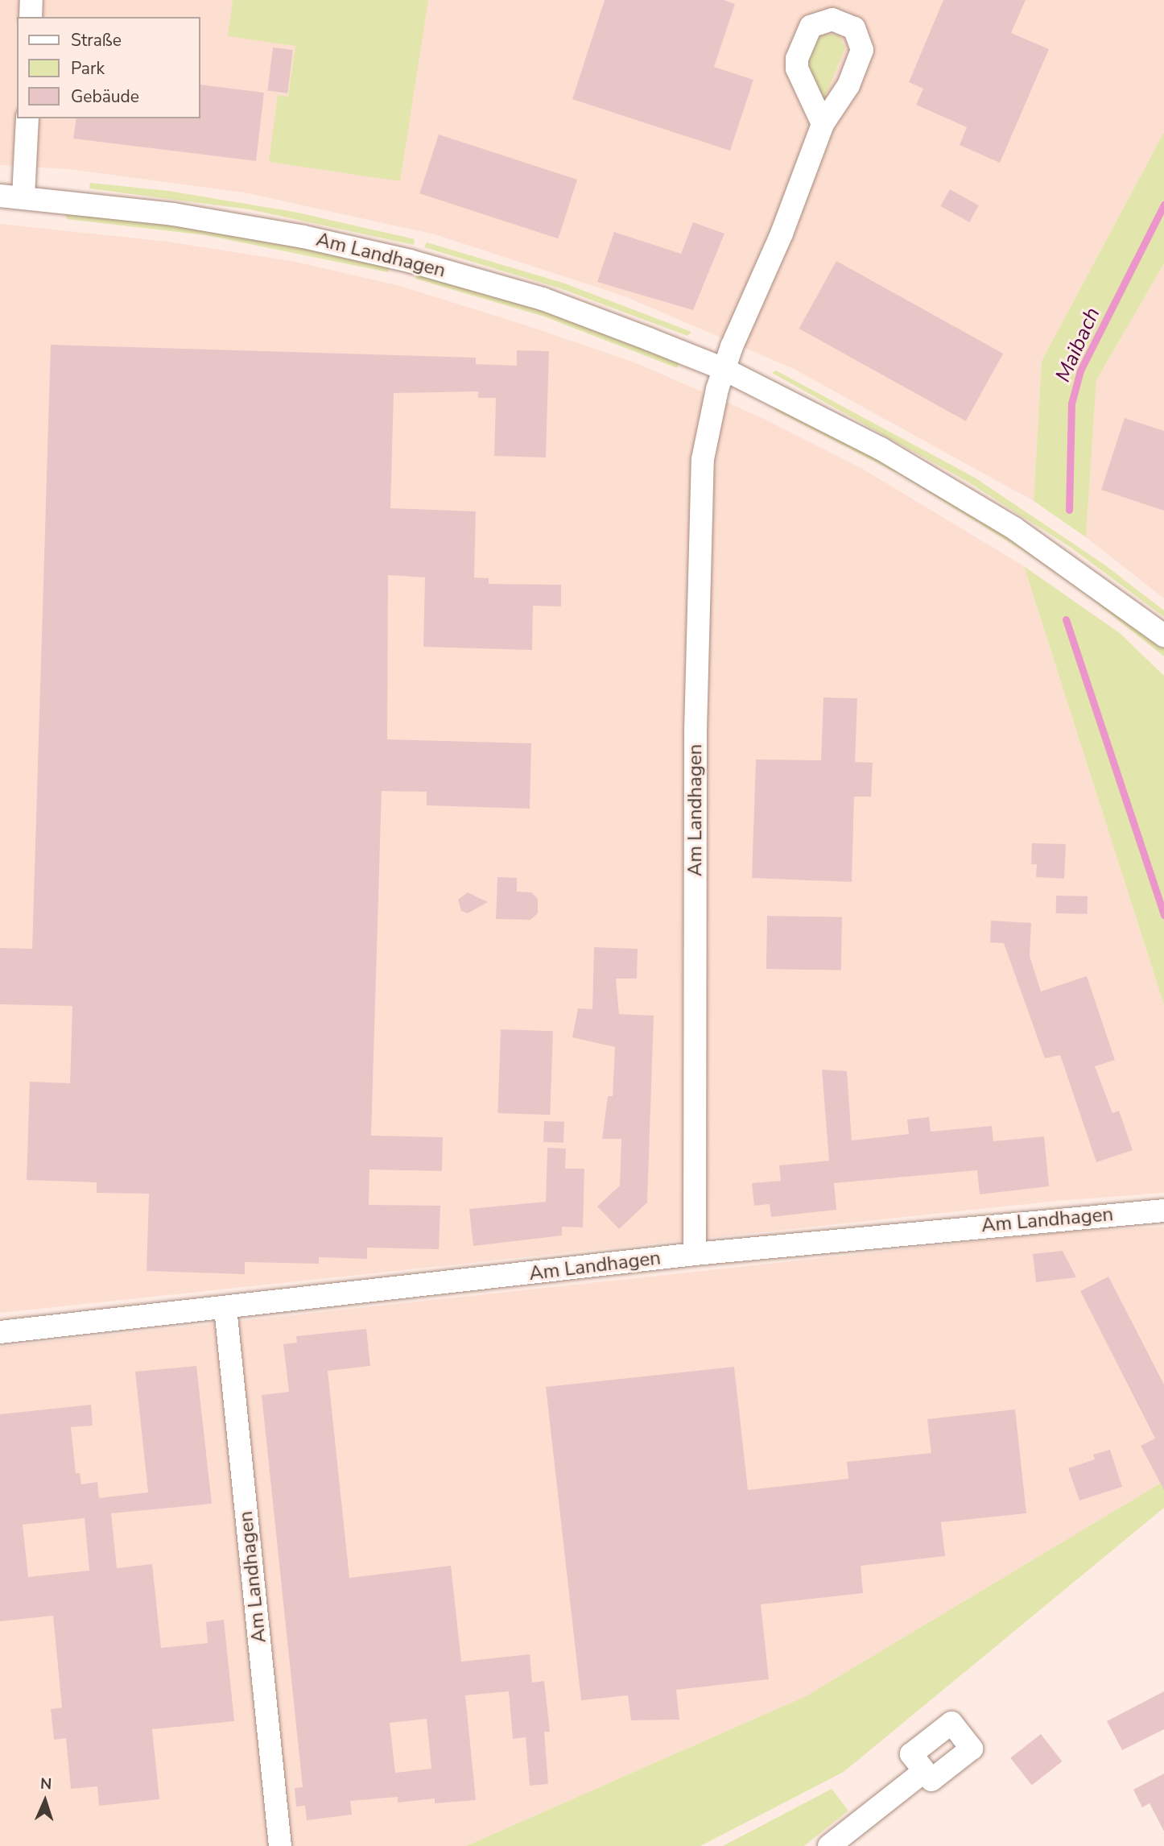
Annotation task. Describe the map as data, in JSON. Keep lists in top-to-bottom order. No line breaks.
{"streets":{"street":["Am Landhagen"]},"water":["Maibach"],"legend":["Straße","Park","Gebäude"],"north":"top"}
